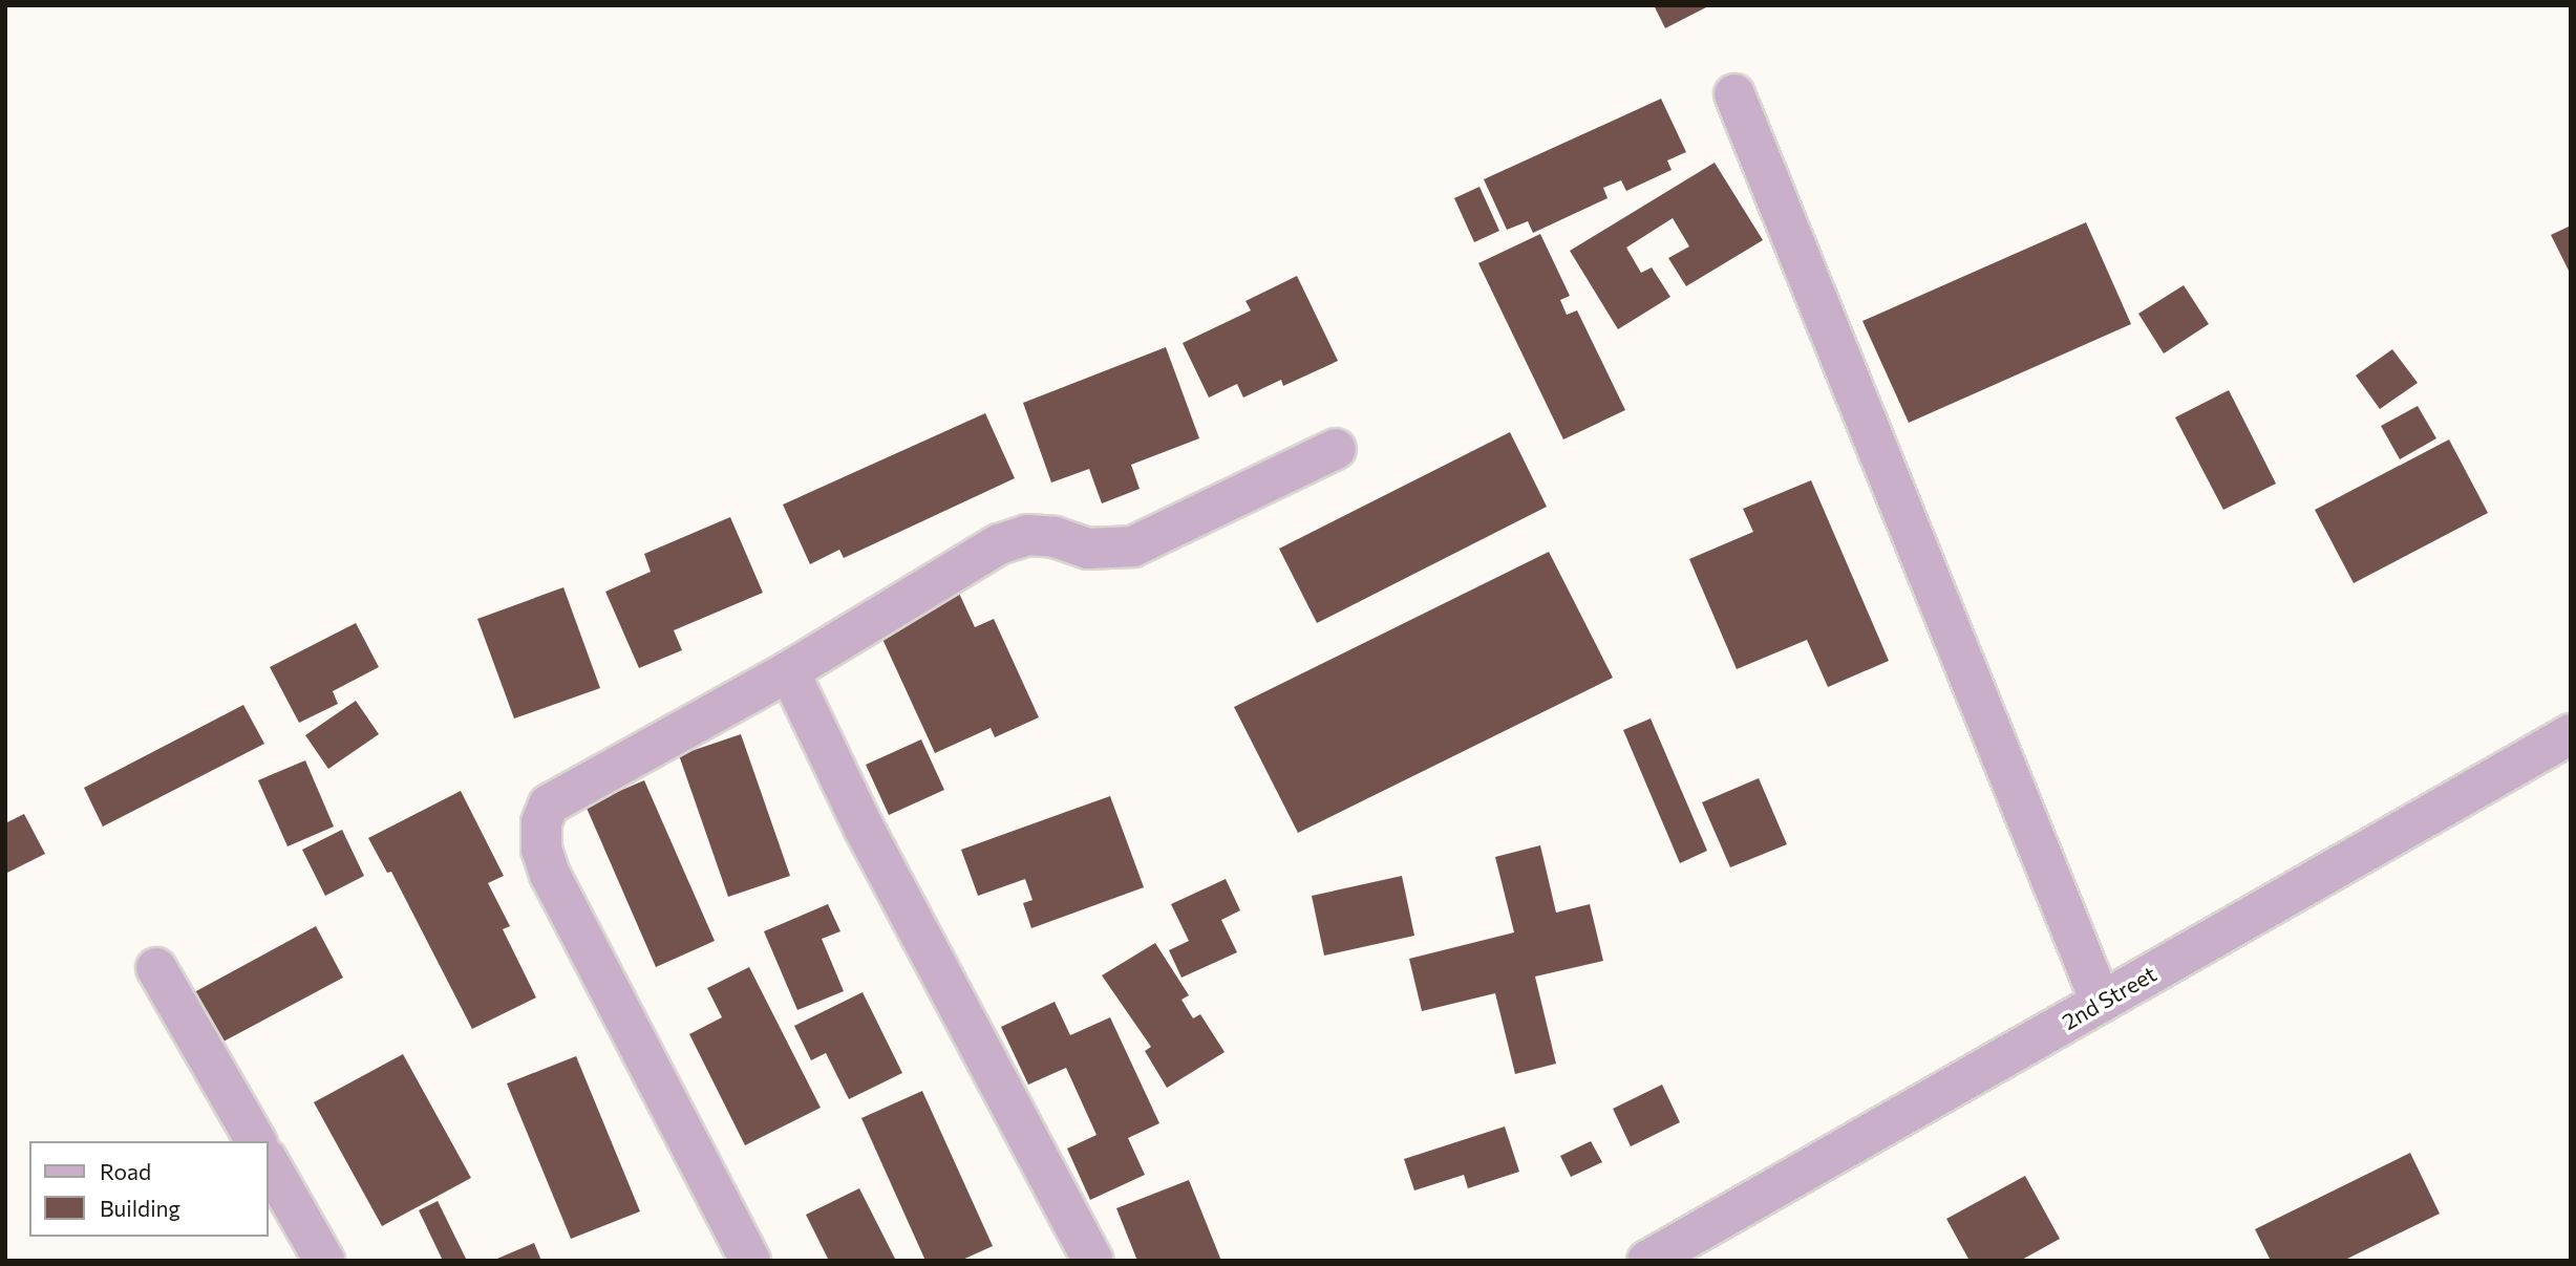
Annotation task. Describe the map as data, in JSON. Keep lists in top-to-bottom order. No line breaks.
{"streets":{"street":["2nd Street"]},"legend":["Road","Building"]}
